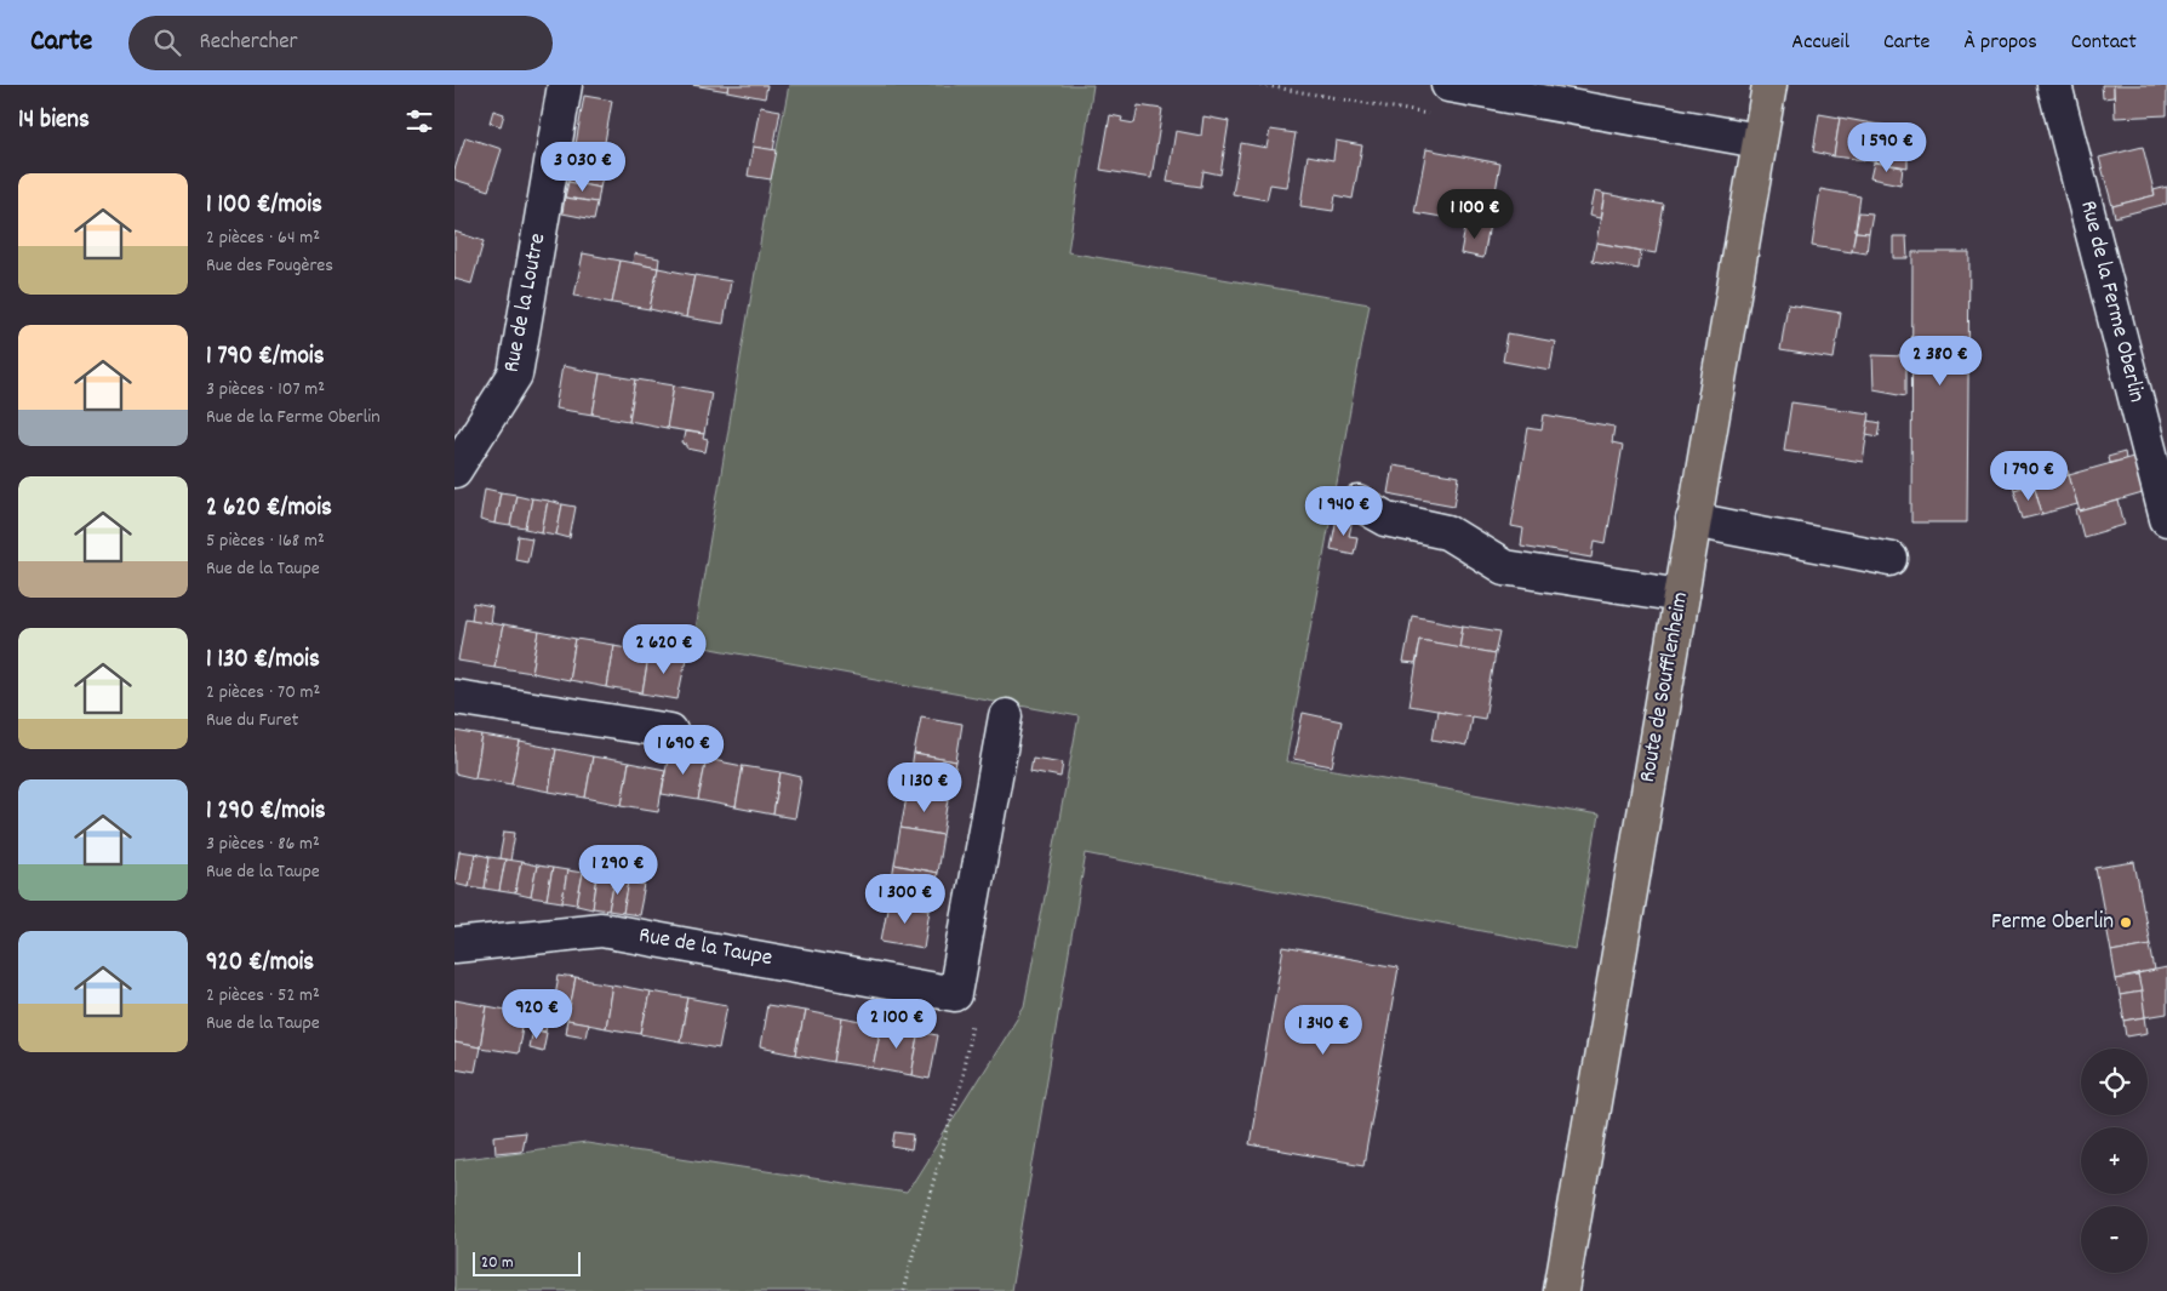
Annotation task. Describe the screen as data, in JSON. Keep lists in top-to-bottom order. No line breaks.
{"streets":{"main road":["Route de Soufflenheim"],"street":["Rue de la Ferme Oberlin","Rue de la Loutre","Rue de la Taupe"]},"places":["Ferme Oberlin"],"scale_bar":"20 m","page":{"header":"Carte","search":"Rechercher","nav":["Accueil","Carte","À propos","Contact"],"heading":"14 biens","price":["1 590 €","3 030 €","1 100 €","2 380 €","1 790 €","1 940 €","2 620 €","1 690 €","1 130 €","1 290 €","1 300 €","920 €","2 100 €","1 340 €"],"list":[{"name":"1 100 €/mois","note":"2 pièces · 64 m² · Rue des Fougères"},{"name":"1 790 €/mois","note":"3 pièces · 107 m² · Rue de la Ferme Oberlin"},{"name":"2 620 €/mois","note":"5 pièces · 168 m² · Rue de la Taupe"},{"name":"1 130 €/mois","note":"2 pièces · 70 m² · Rue du Furet"},{"name":"1 290 €/mois","note":"3 pièces · 86 m² · Rue de la Taupe"},{"name":"920 €/mois","note":"2 pièces · 52 m² · Rue de la Taupe"}],"map_buttons":["+","−"],"scale":"20 m"}}
